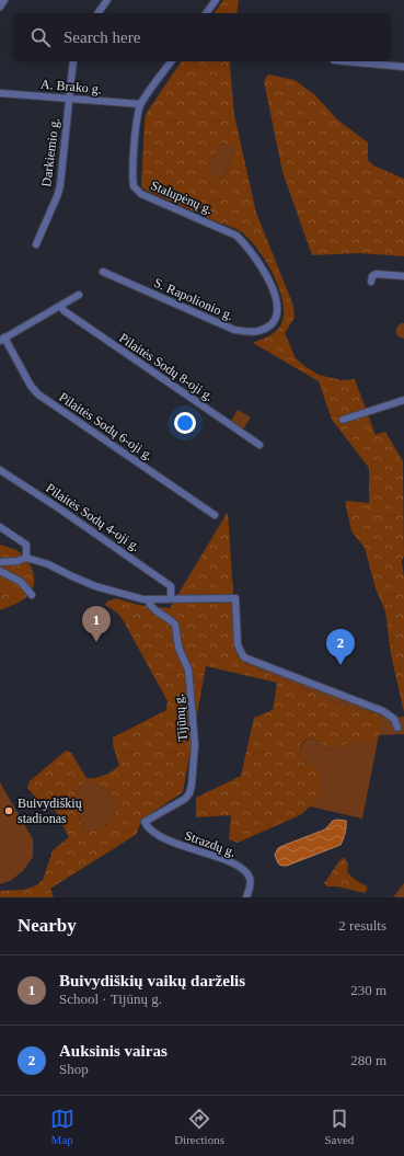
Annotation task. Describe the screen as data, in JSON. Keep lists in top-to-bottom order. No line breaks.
{"streets":{"street":["A. Brako g.","Darkiemio g.","Stalupėnų g.","S. Rapolionio g.","Pilaitės Sodų 8-oji g.","Pilaitės Sodų 6-oji g.","Pilaitės Sodų 4-oji g.","Tijūnų g.","Strazdų g."]},"crossings":[["A. Brako g.","Darkiemio g."],["A. Brako g.","Stalupėnų g."],["Stalupėnų g.","S. Rapolionio g."],["Tijūnų g.","Strazdų g."]],"places":["Buivydiškių stadionas"],"page":{"search":"Search here","pins":["1","2"],"heading":["Nearby","2 results"],"list":[{"mark":"1","name":"Buivydiškių vaikų darželis","note":"School · Tijūnų g.","value":"230 m"},{"mark":"2","name":"Auksinis vairas","note":"Shop","value":"280 m"}],"nav":["Map","Directions","Saved"]}}
